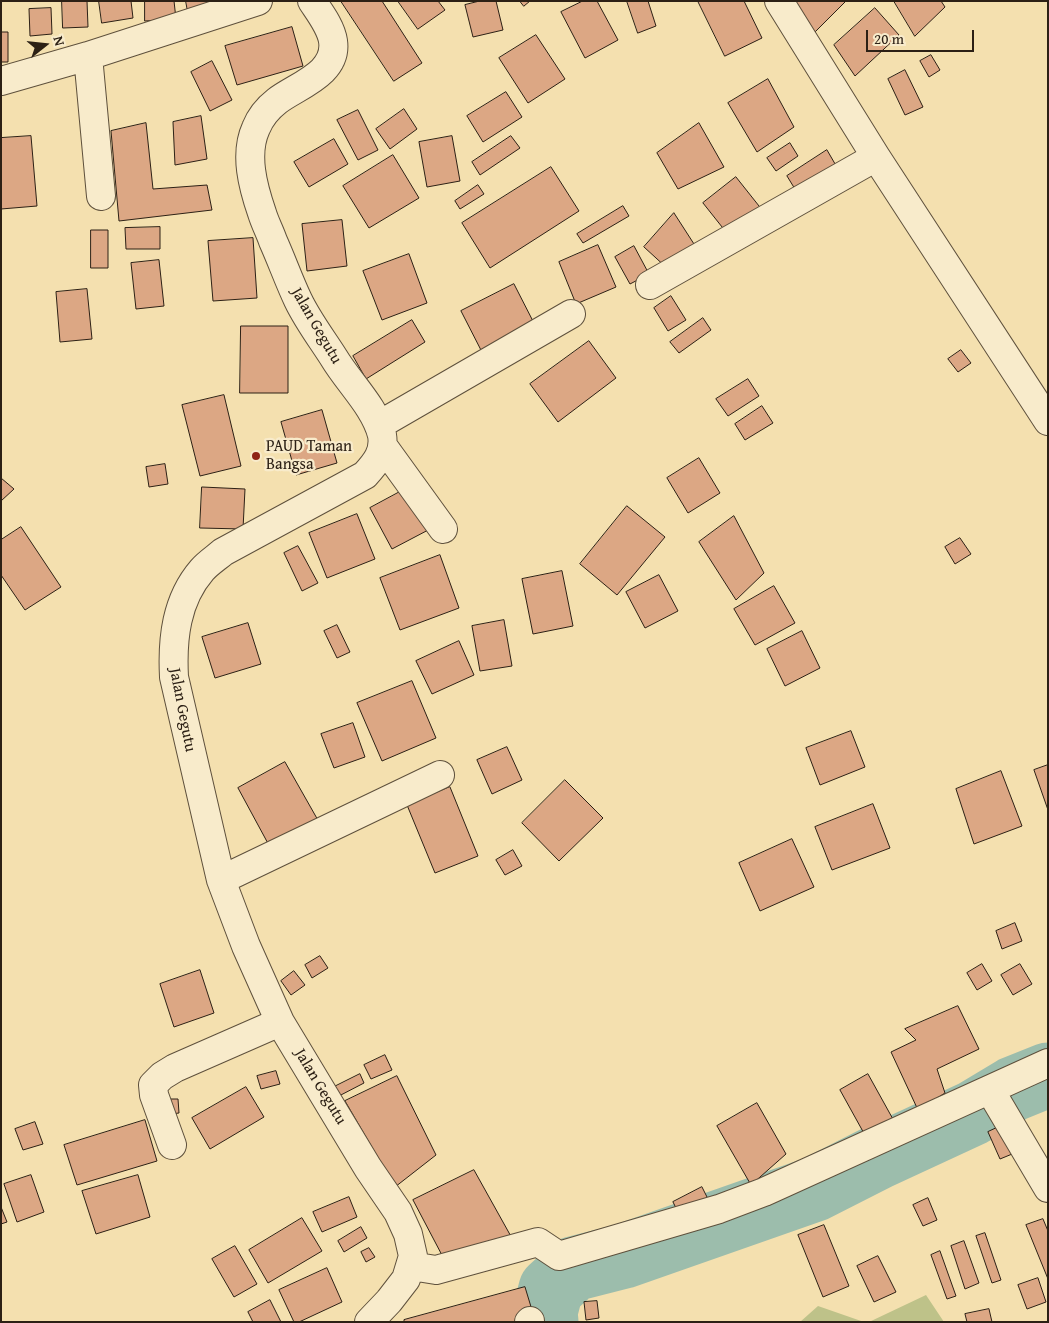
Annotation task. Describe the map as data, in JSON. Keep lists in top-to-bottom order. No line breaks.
{"streets":{"street":["Jalan Gegutu"]},"places":["PAUD Taman Bangsa"],"scale_bar":"20 m","north":"right"}
